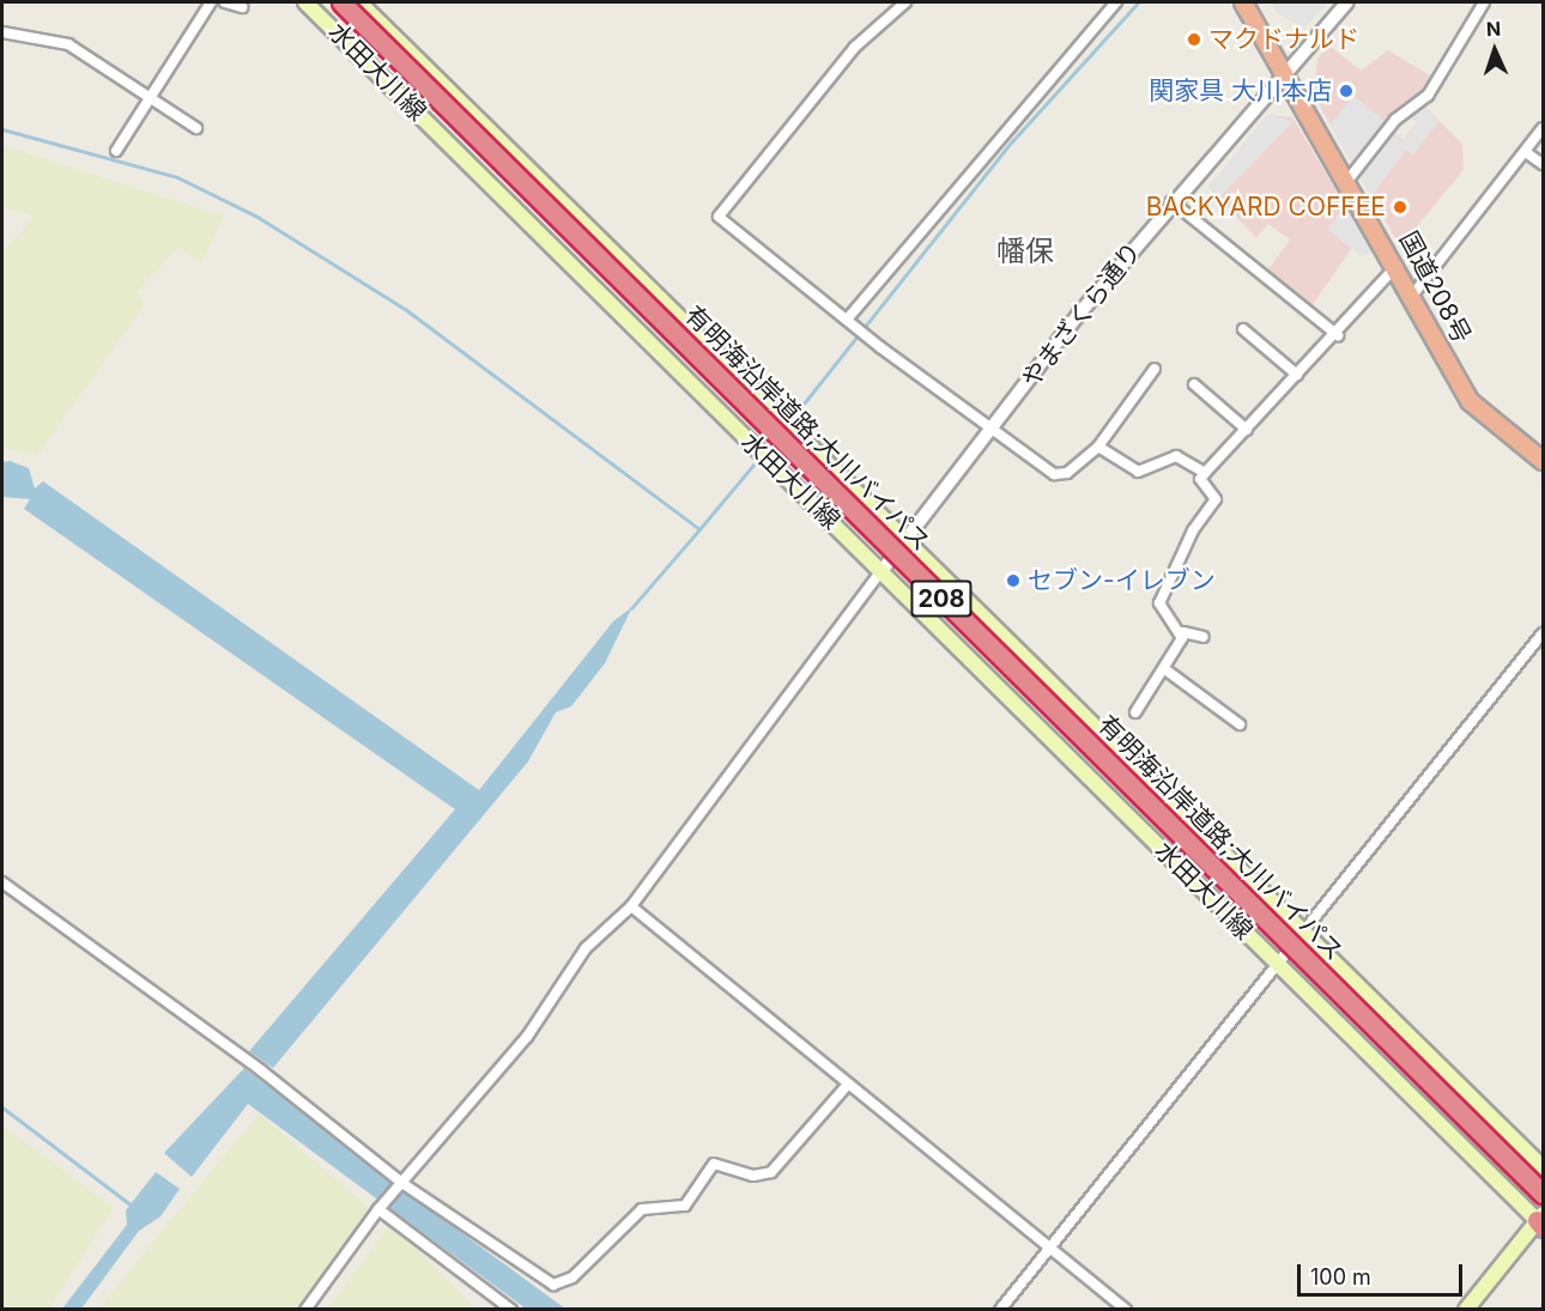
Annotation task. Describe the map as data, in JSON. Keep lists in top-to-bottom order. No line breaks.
{"streets":{"highway":["国道208号","有明海沿岸道路;大川バイパス","208"],"main road":["水田大川線"],"street":["やまざくら通り"]},"crossings":[["水田大川線","やまざくら通り"],["国道208号","やまざくら通り"]],"districts":["幡保"],"places":["マクドナルド","関家具 大川本店","BACKYARD COFFEE","セブン-イレブン"],"scale_bar":"100 m","north":"top"}
